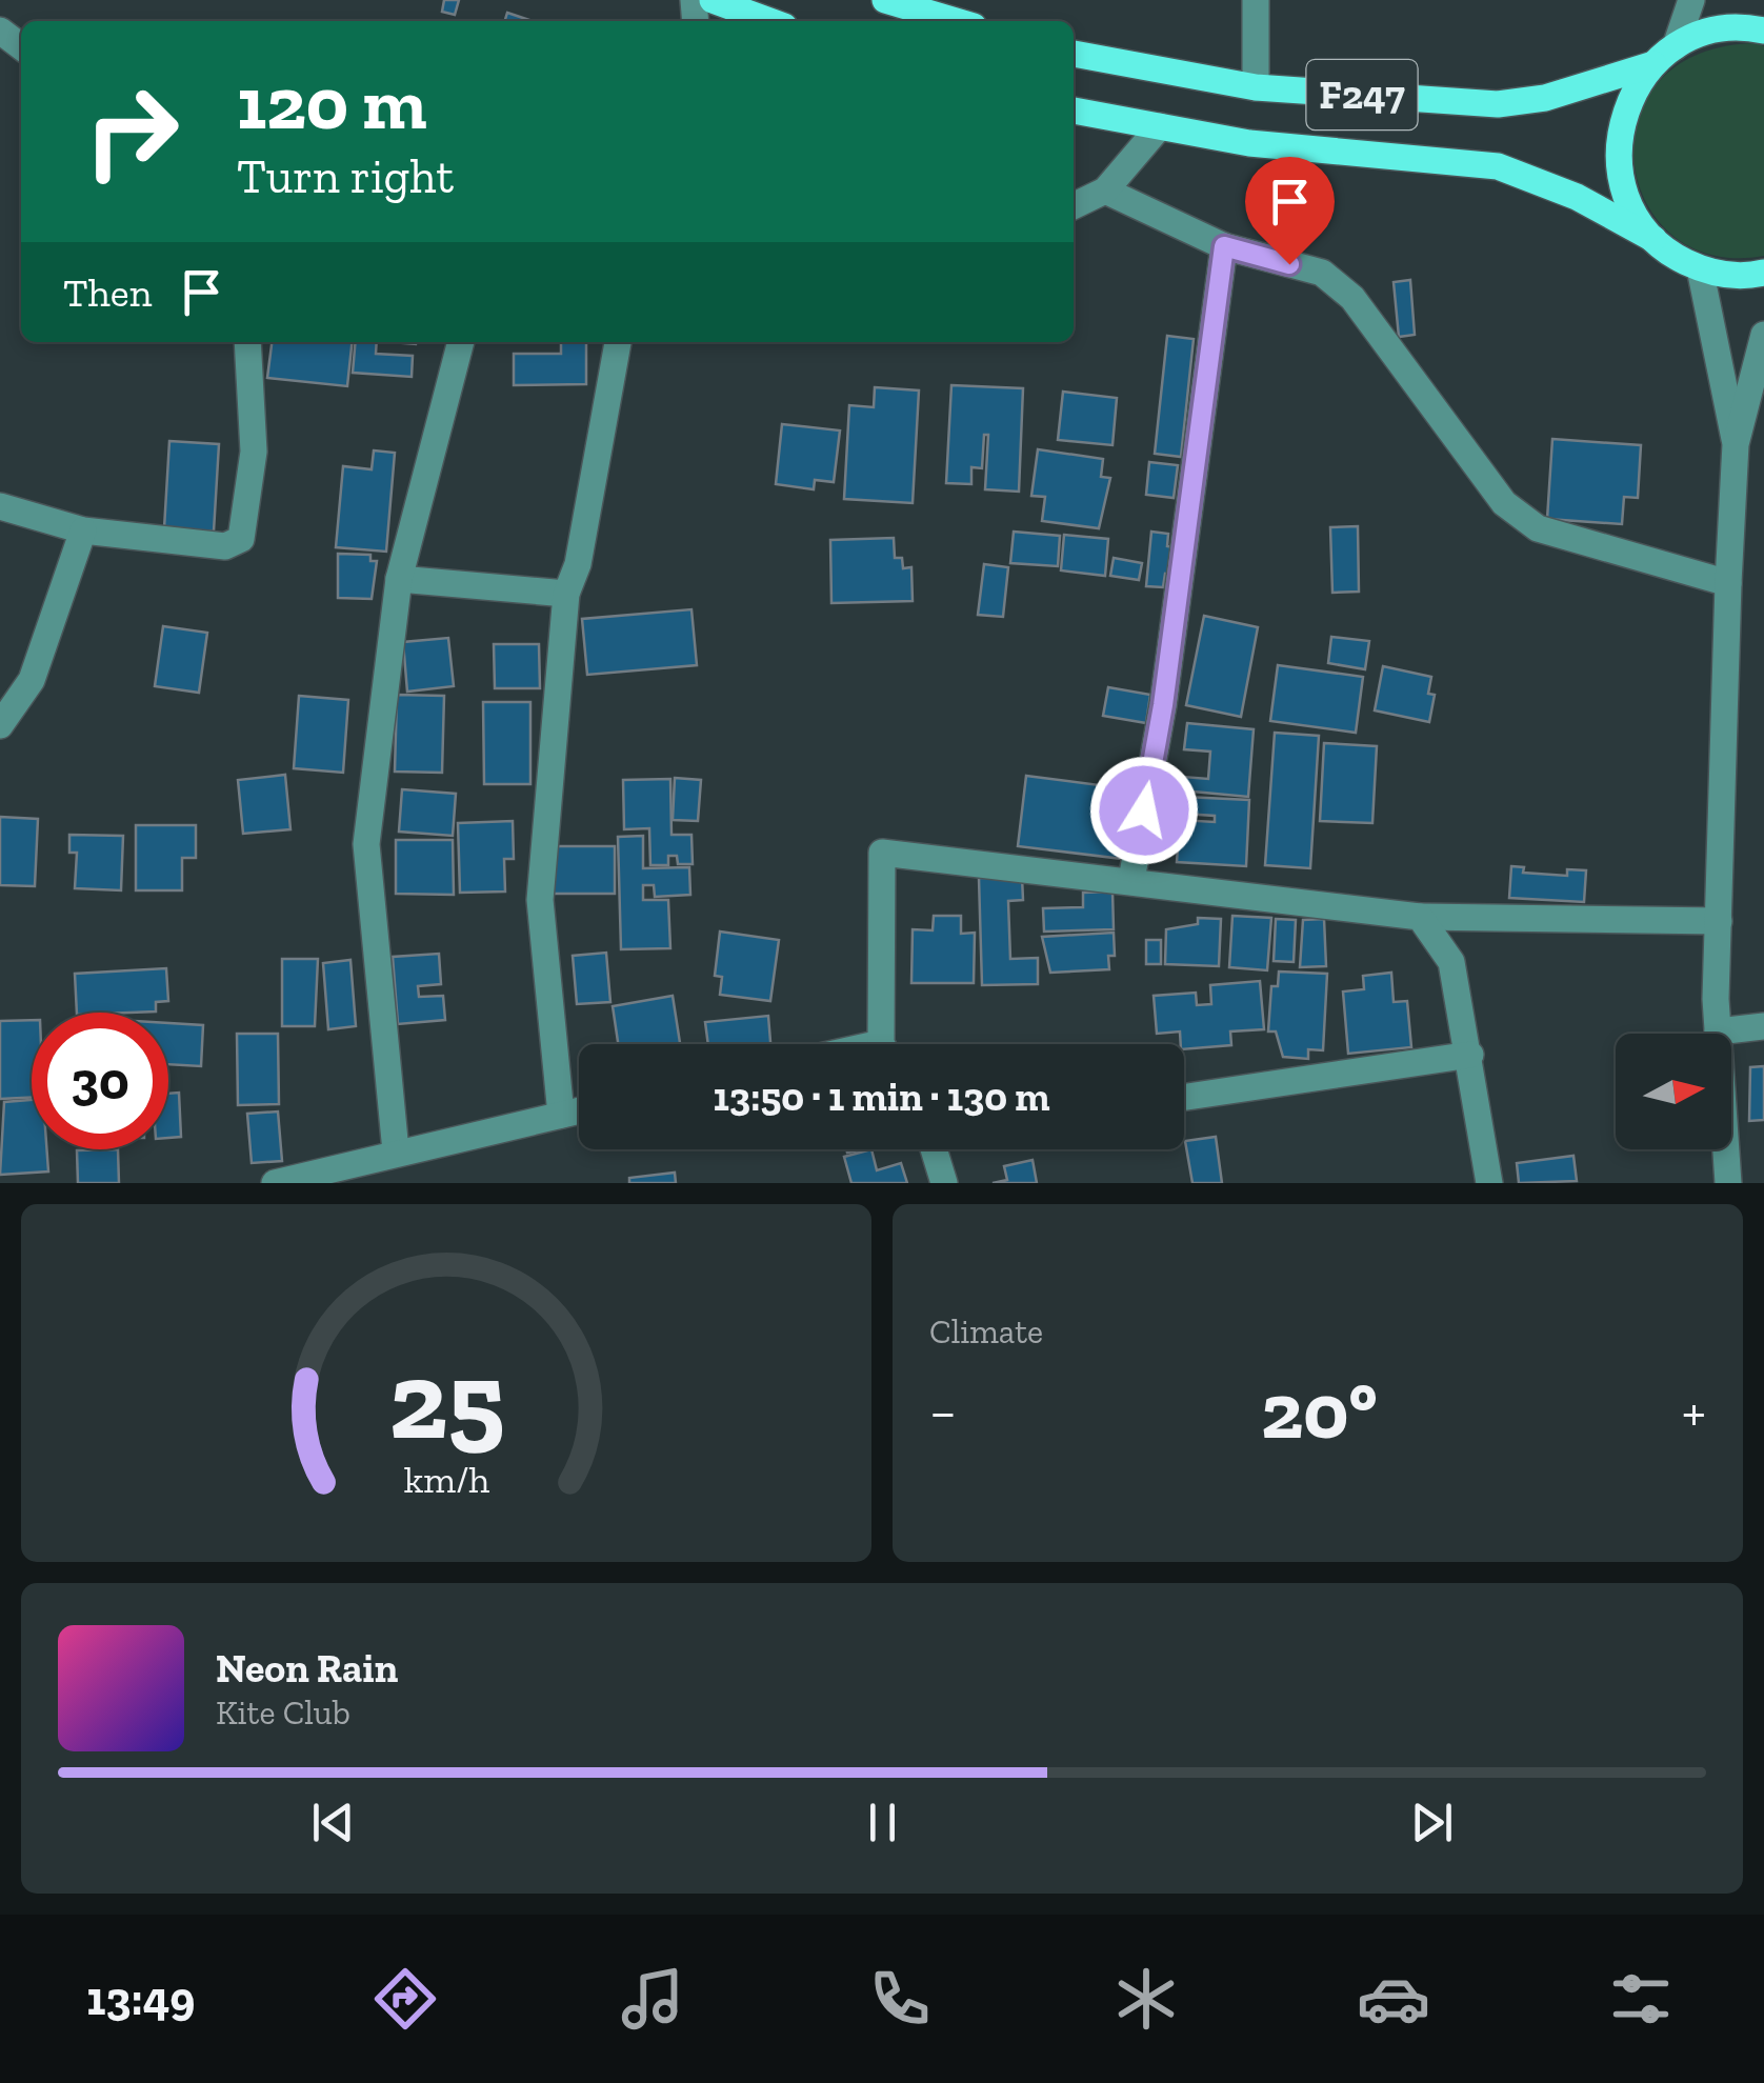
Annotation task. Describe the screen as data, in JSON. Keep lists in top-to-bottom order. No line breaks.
{"streets":{"main road":["F247"]},"north":"right","page":{"turn":["120 m","Turn right"],"then":"Then","limit":"30","trip":"13:50 · 1 min · 130 m","tile":"Climate","heat":["−","20°","+"],"song":["Neon Rain","Kite Club"],"tabs":"13:49","gauge":["25","km/h"]}}
